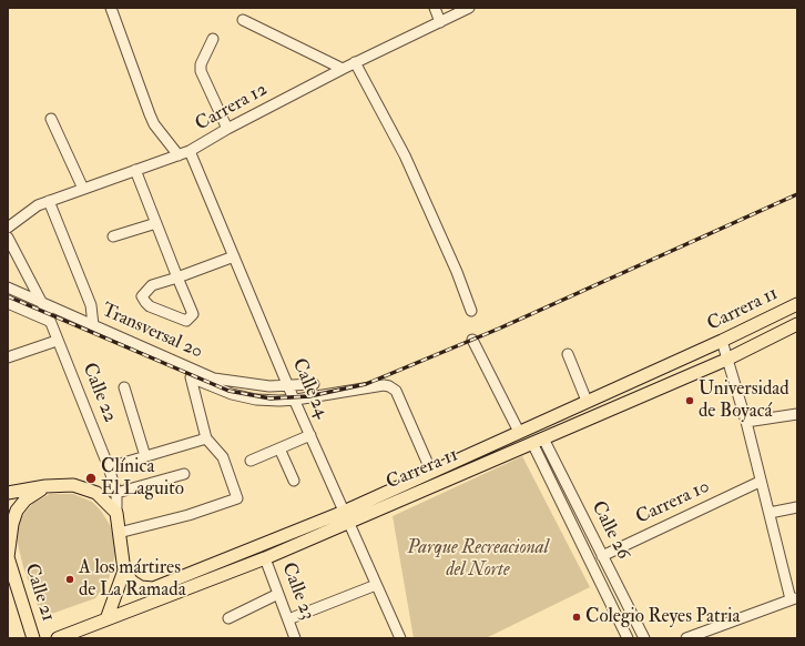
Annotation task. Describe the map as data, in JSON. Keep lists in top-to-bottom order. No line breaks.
{"streets":{"main road":["Carrera 11","Calle 22","Calle 21"],"street":["Carrera 12","Transversal 20","Calle 24","Carrera 10","Calle 26","Calle 23"]},"crossings":[["Carrera 12","Calle 24"],["Carrera 11","Transversal 20"],["Carrera 11","Calle 24"],["Carrera 11","Calle 22"],["Carrera 11","Calle 26"],["Carrera 11","Calle 23"],["Transversal 20","Calle 24"],["Transversal 20","Calle 22"],["Carrera 10","Calle 26"]],"parks":["Parque Recreacional del Norte"],"places":["Universidad de Boyacá","Clínica El Laguito","A los mártires de La Ramada","Colegio Reyes Patria"]}
